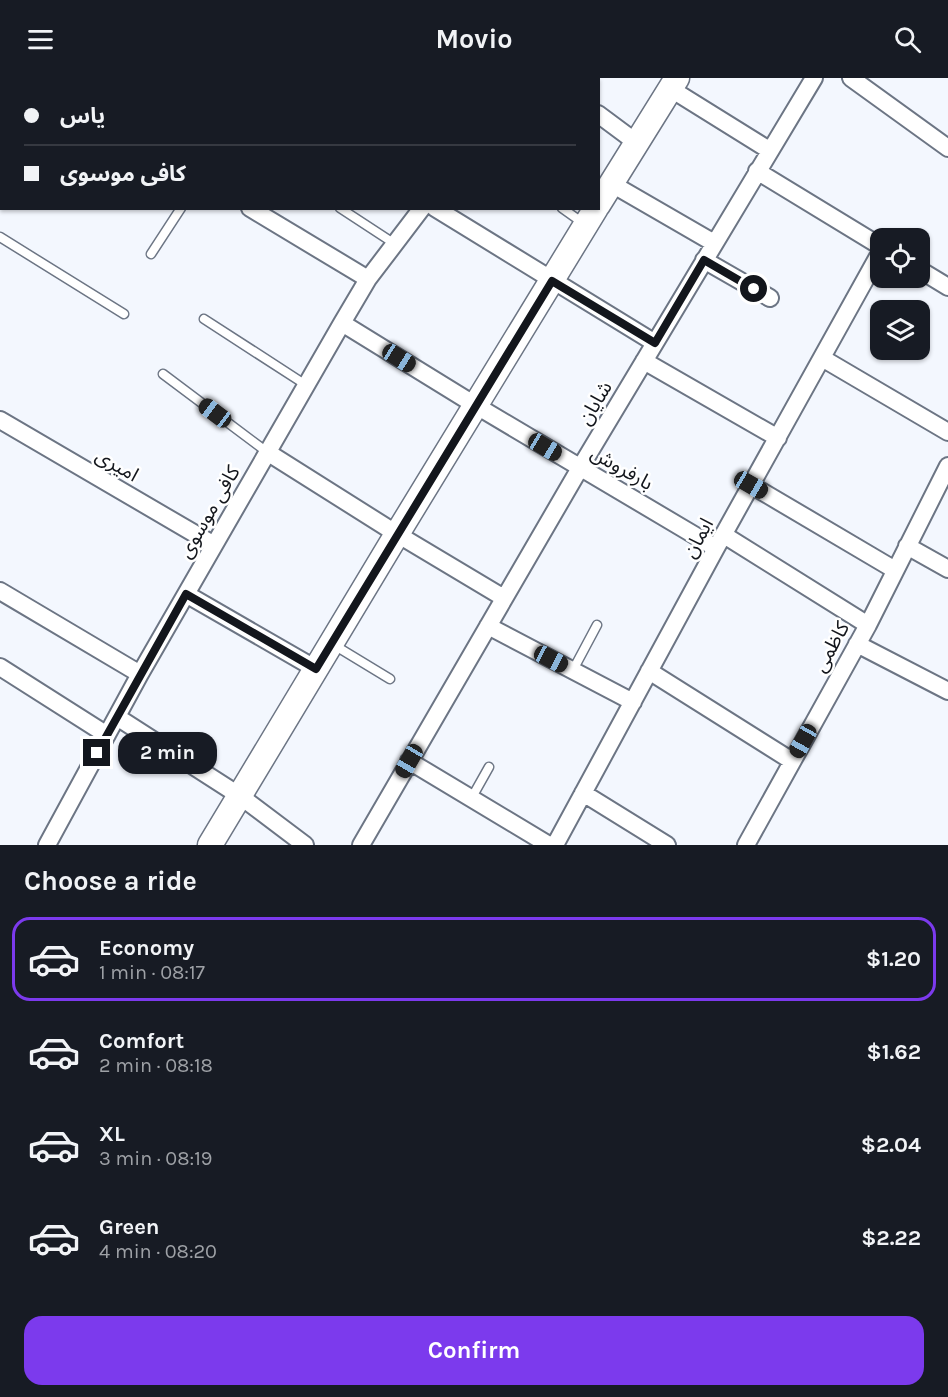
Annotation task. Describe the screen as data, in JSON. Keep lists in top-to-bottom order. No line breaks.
{"streets":{"street":["شایان","امیری","بارفروش","کافی موسوی","ایمان","کاظمی"]},"crossings":[["شایان","بارفروش"],["امیری","کافی موسوی"],["بارفروش","کافی موسوی"],["بارفروش","ایمان"],["بارفروش","کاظمی"]],"page":{"header":"Movio","banner":["یاس","کافی موسوی"],"bubble":"2 min","heading":"Choose a ride","list":[{"name":"Economy","note":"1 min · 08:17","value":"$1.20"},{"name":"Comfort","note":"2 min · 08:18","value":"$1.62"},{"name":"XL","note":"3 min · 08:19","value":"$2.04"},{"name":"Green","note":"4 min · 08:20","value":"$2.22"}],"buttons":"Confirm"}}
